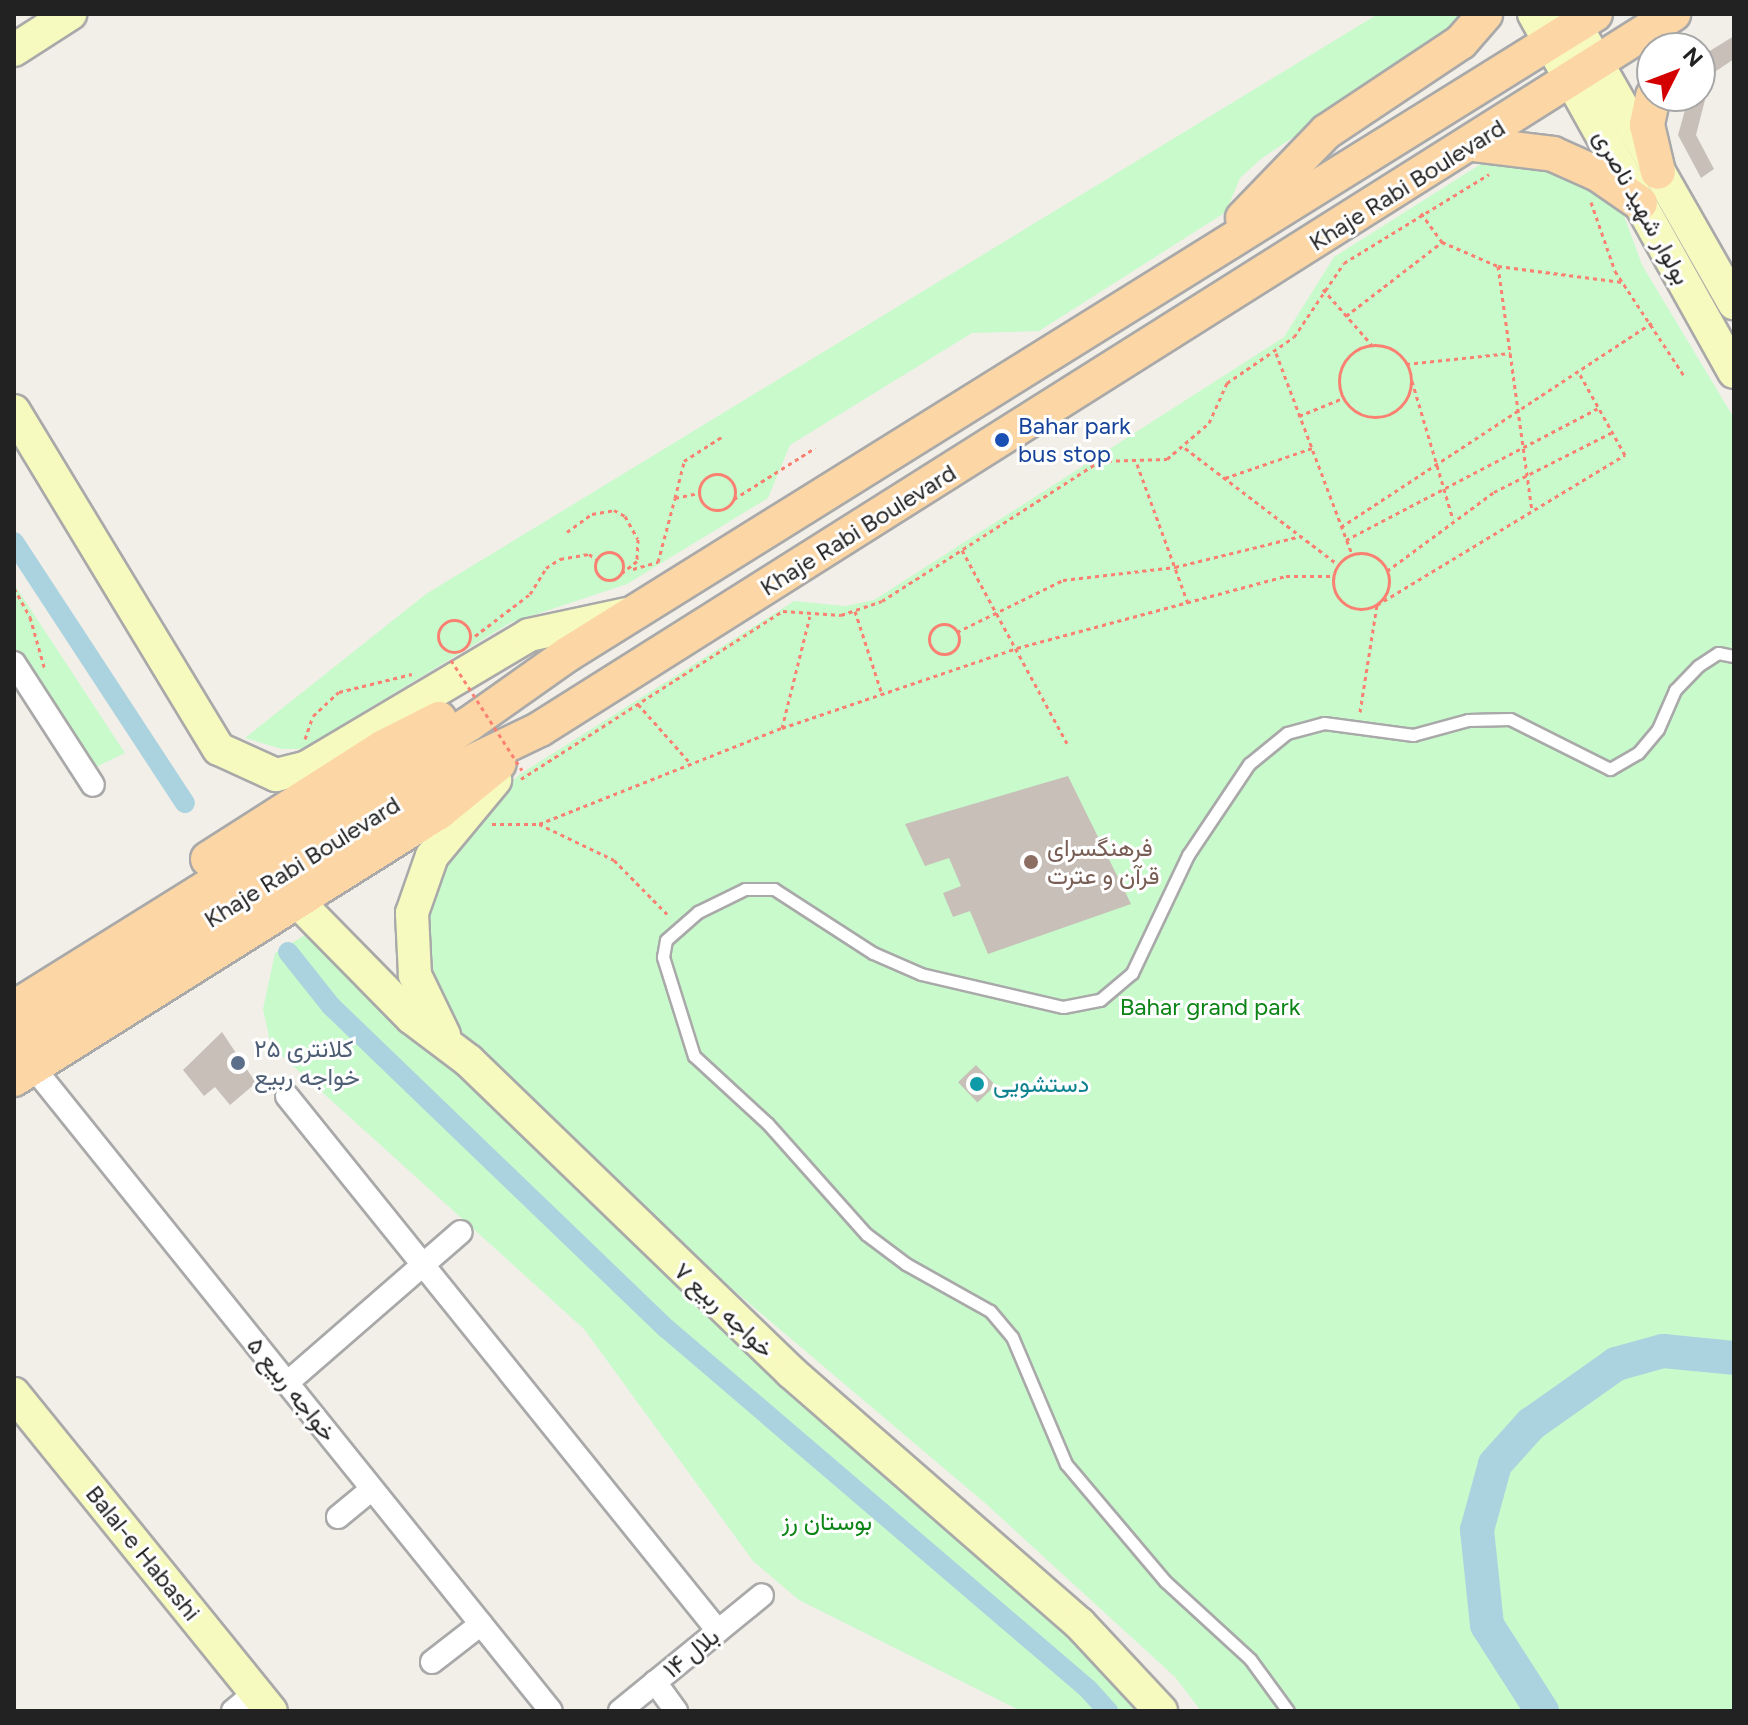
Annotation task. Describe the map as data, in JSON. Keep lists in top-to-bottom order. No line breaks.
{"streets":{"main road":["Khaje Rabi Boulevard"],"street":["بولوار شهید ناصری","خواجه ربیع ۷","خواجه ربیع ۵","Balal-e Habashi","بلال ۱۴"]},"crossings":[["Khaje Rabi Boulevard","بولوار شهید ناصری"],["Khaje Rabi Boulevard","خواجه ربیع ۵"]],"parks":["Bahar grand park","بوستان رز"],"places":["Bahar park bus stop","فرهنگسرای قرآن و عترت","کلانتری ٢۵ خواجه ربیع","دستشویی"],"north":"top right"}
